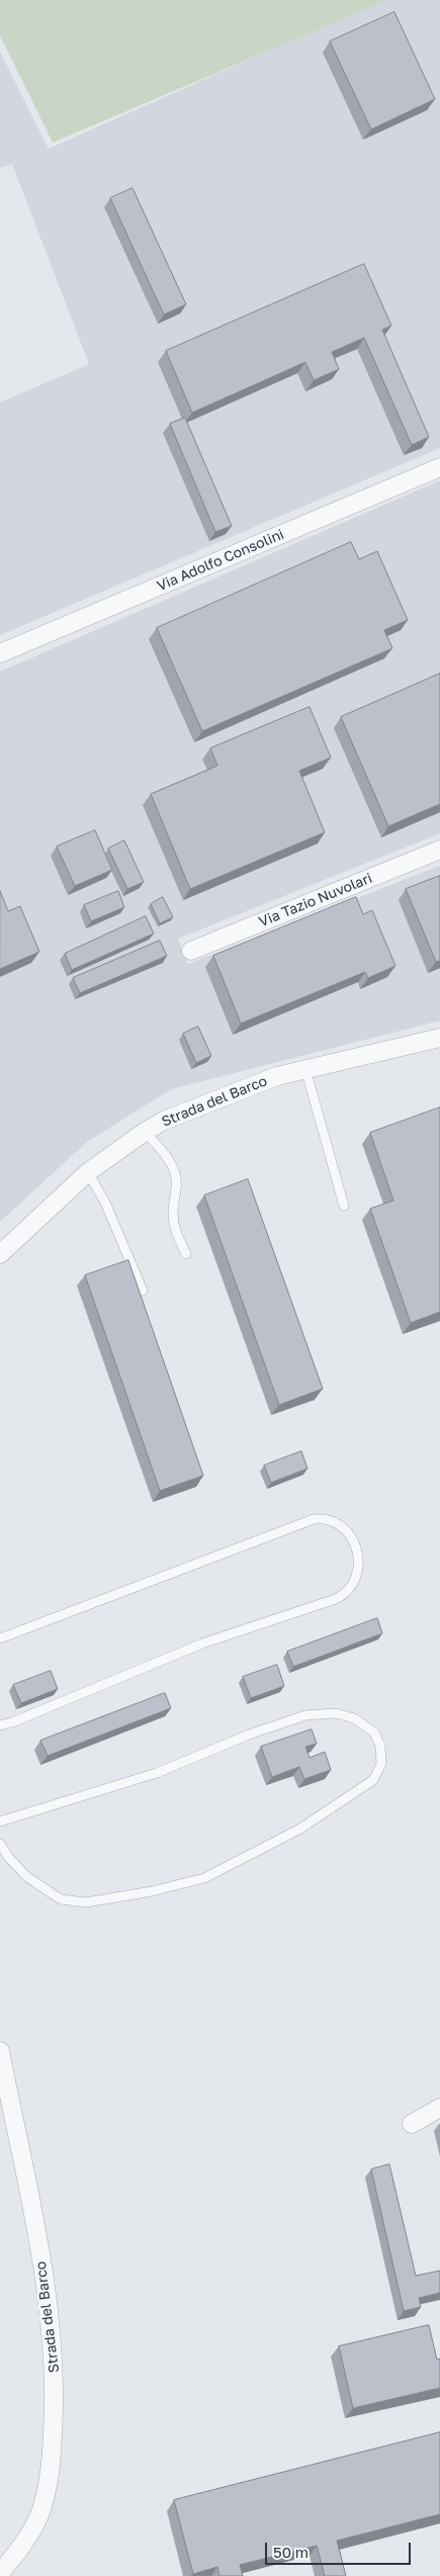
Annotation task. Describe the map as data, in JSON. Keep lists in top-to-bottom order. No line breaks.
{"streets":{"street":["Via Adolfo Consolini","Via Tazio Nuvolari","Strada del Barco"]},"scale_bar":"50 m"}
